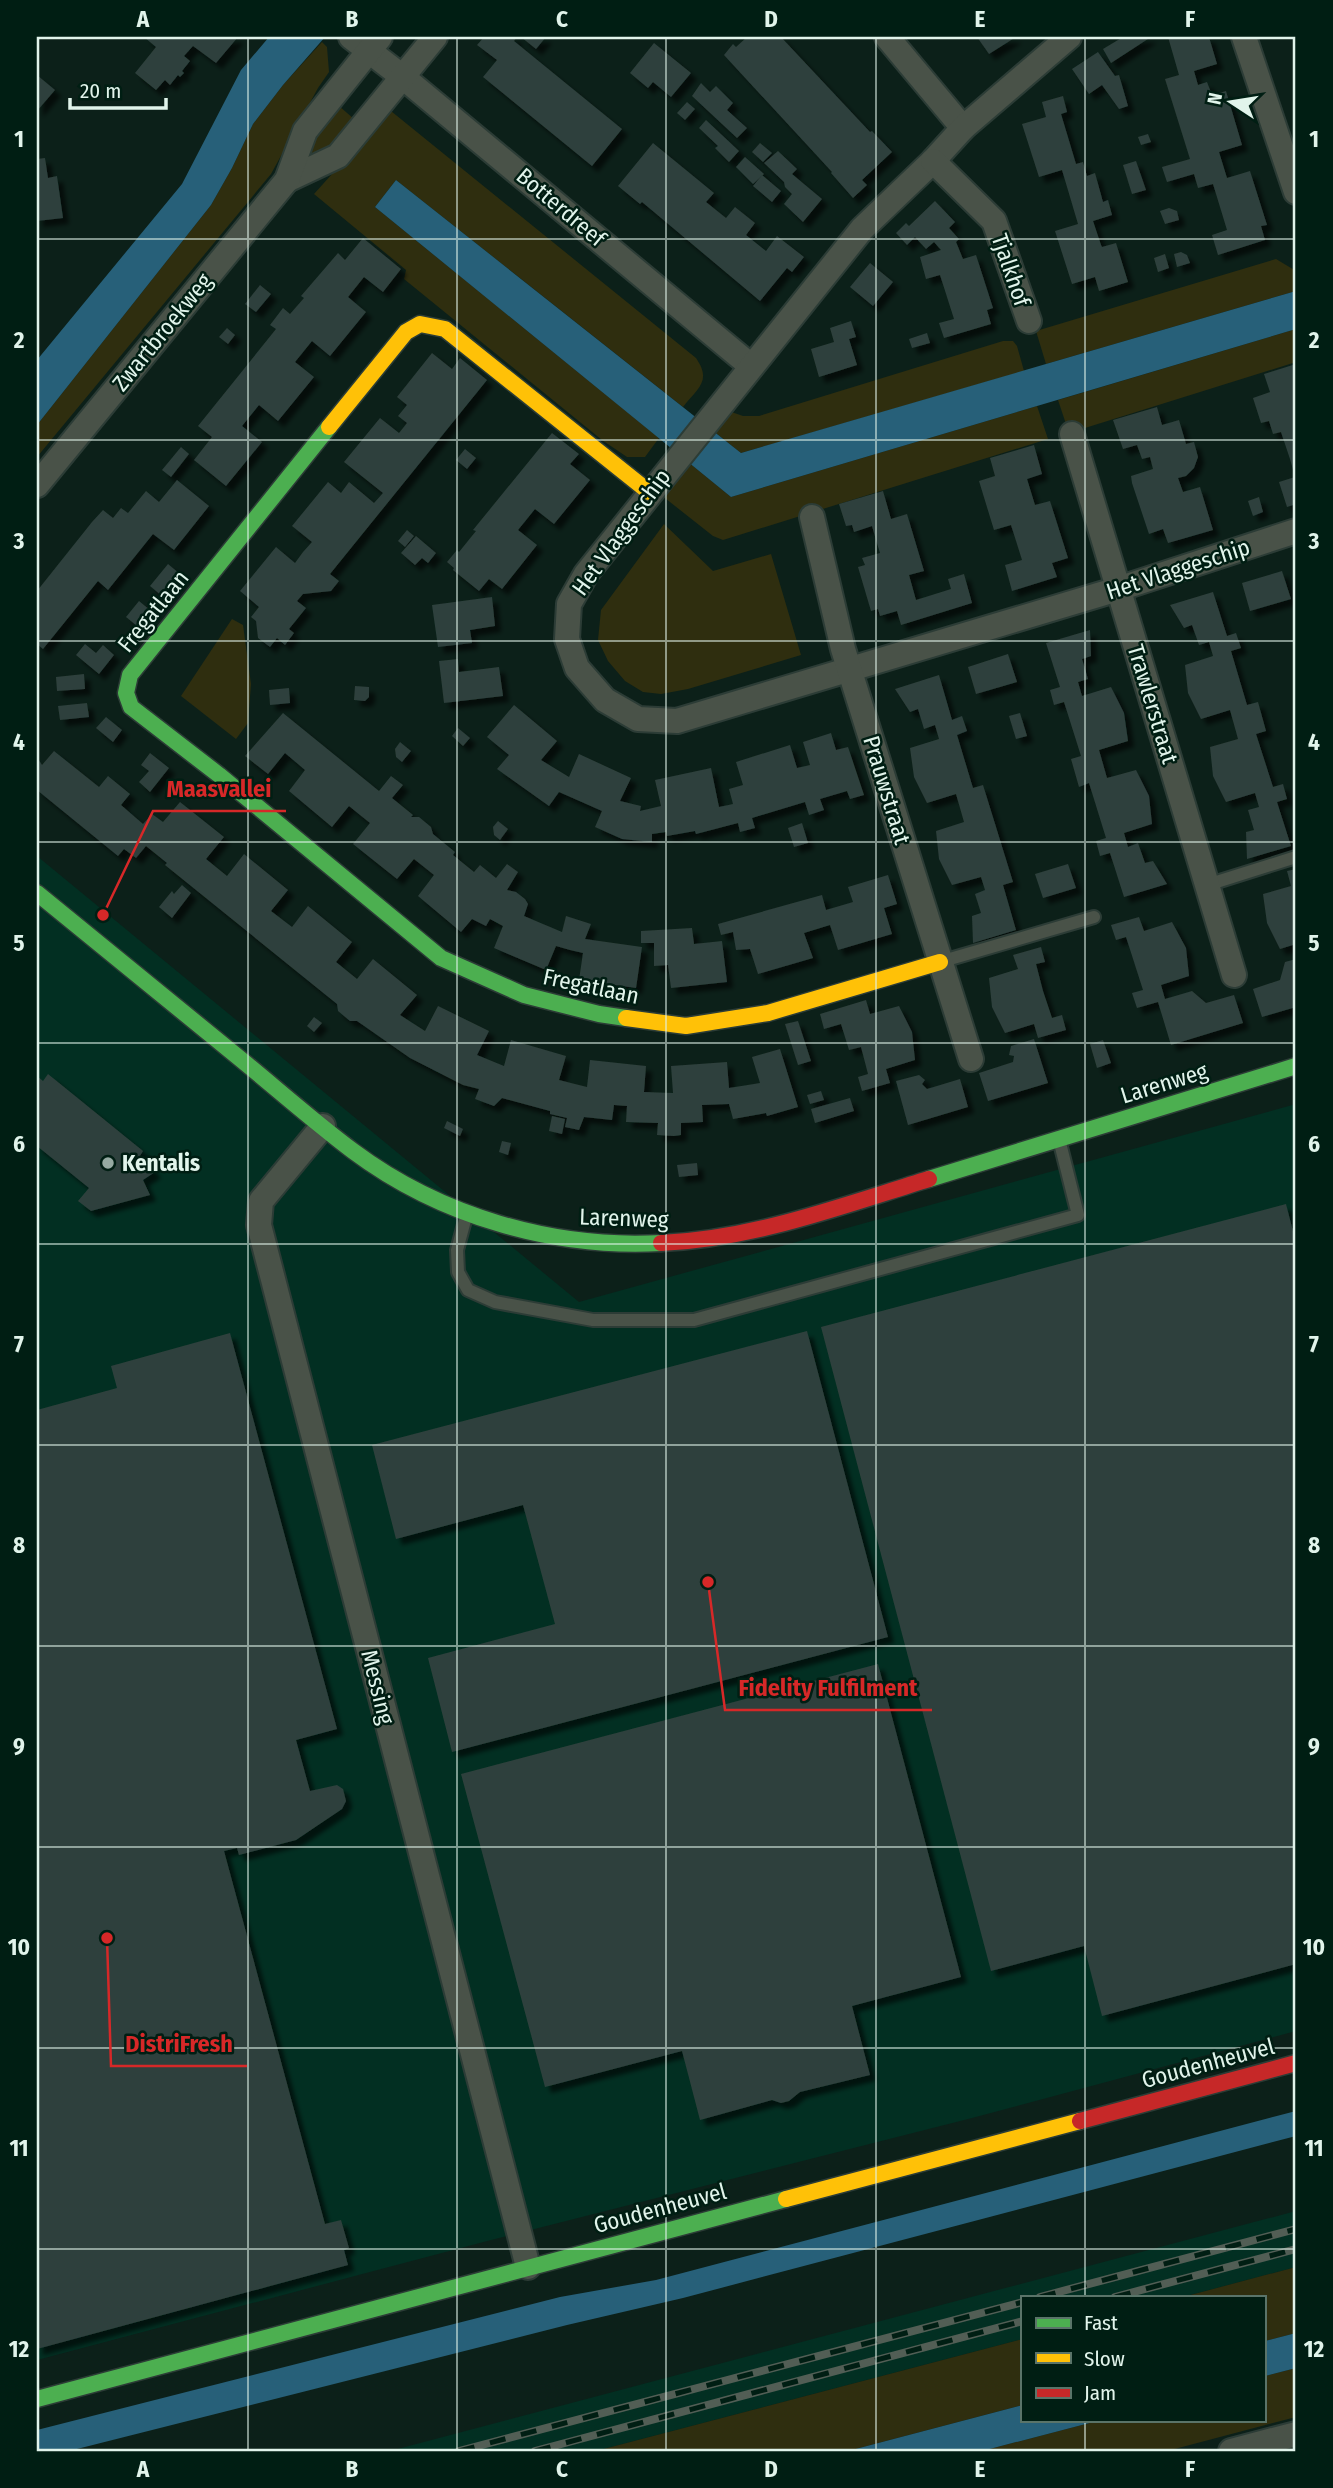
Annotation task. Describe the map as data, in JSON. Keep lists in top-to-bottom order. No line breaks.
{"streets":{"street":["Botterdreef","Tjalkhof","Zwartbroekweg","Het Vlaggeschip","Fregatlaan","Trawlerstraat","Prauwstraat","Larenweg","Messing","Goudenheuvel"]},"crossings":[["Botterdreef","Zwartbroekweg"],["Botterdreef","Het Vlaggeschip"],["Tjalkhof","Het Vlaggeschip"],["Het Vlaggeschip","Fregatlaan"],["Het Vlaggeschip","Trawlerstraat"],["Het Vlaggeschip","Prauwstraat"],["Fregatlaan","Prauwstraat"],["Larenweg","Messing"],["Messing","Goudenheuvel"]],"places":["Maasvallei","Kentalis","Fidelity Fulfilment","DistriFresh"],"legend":["Fast","Slow","Jam"],"scale_bar":"20 m","north":"left","grid":{"columns":["A","B","C","D","E","F"],"rows":["1","2","3","4","5","6","7","8","9","10","11","12"]}}
